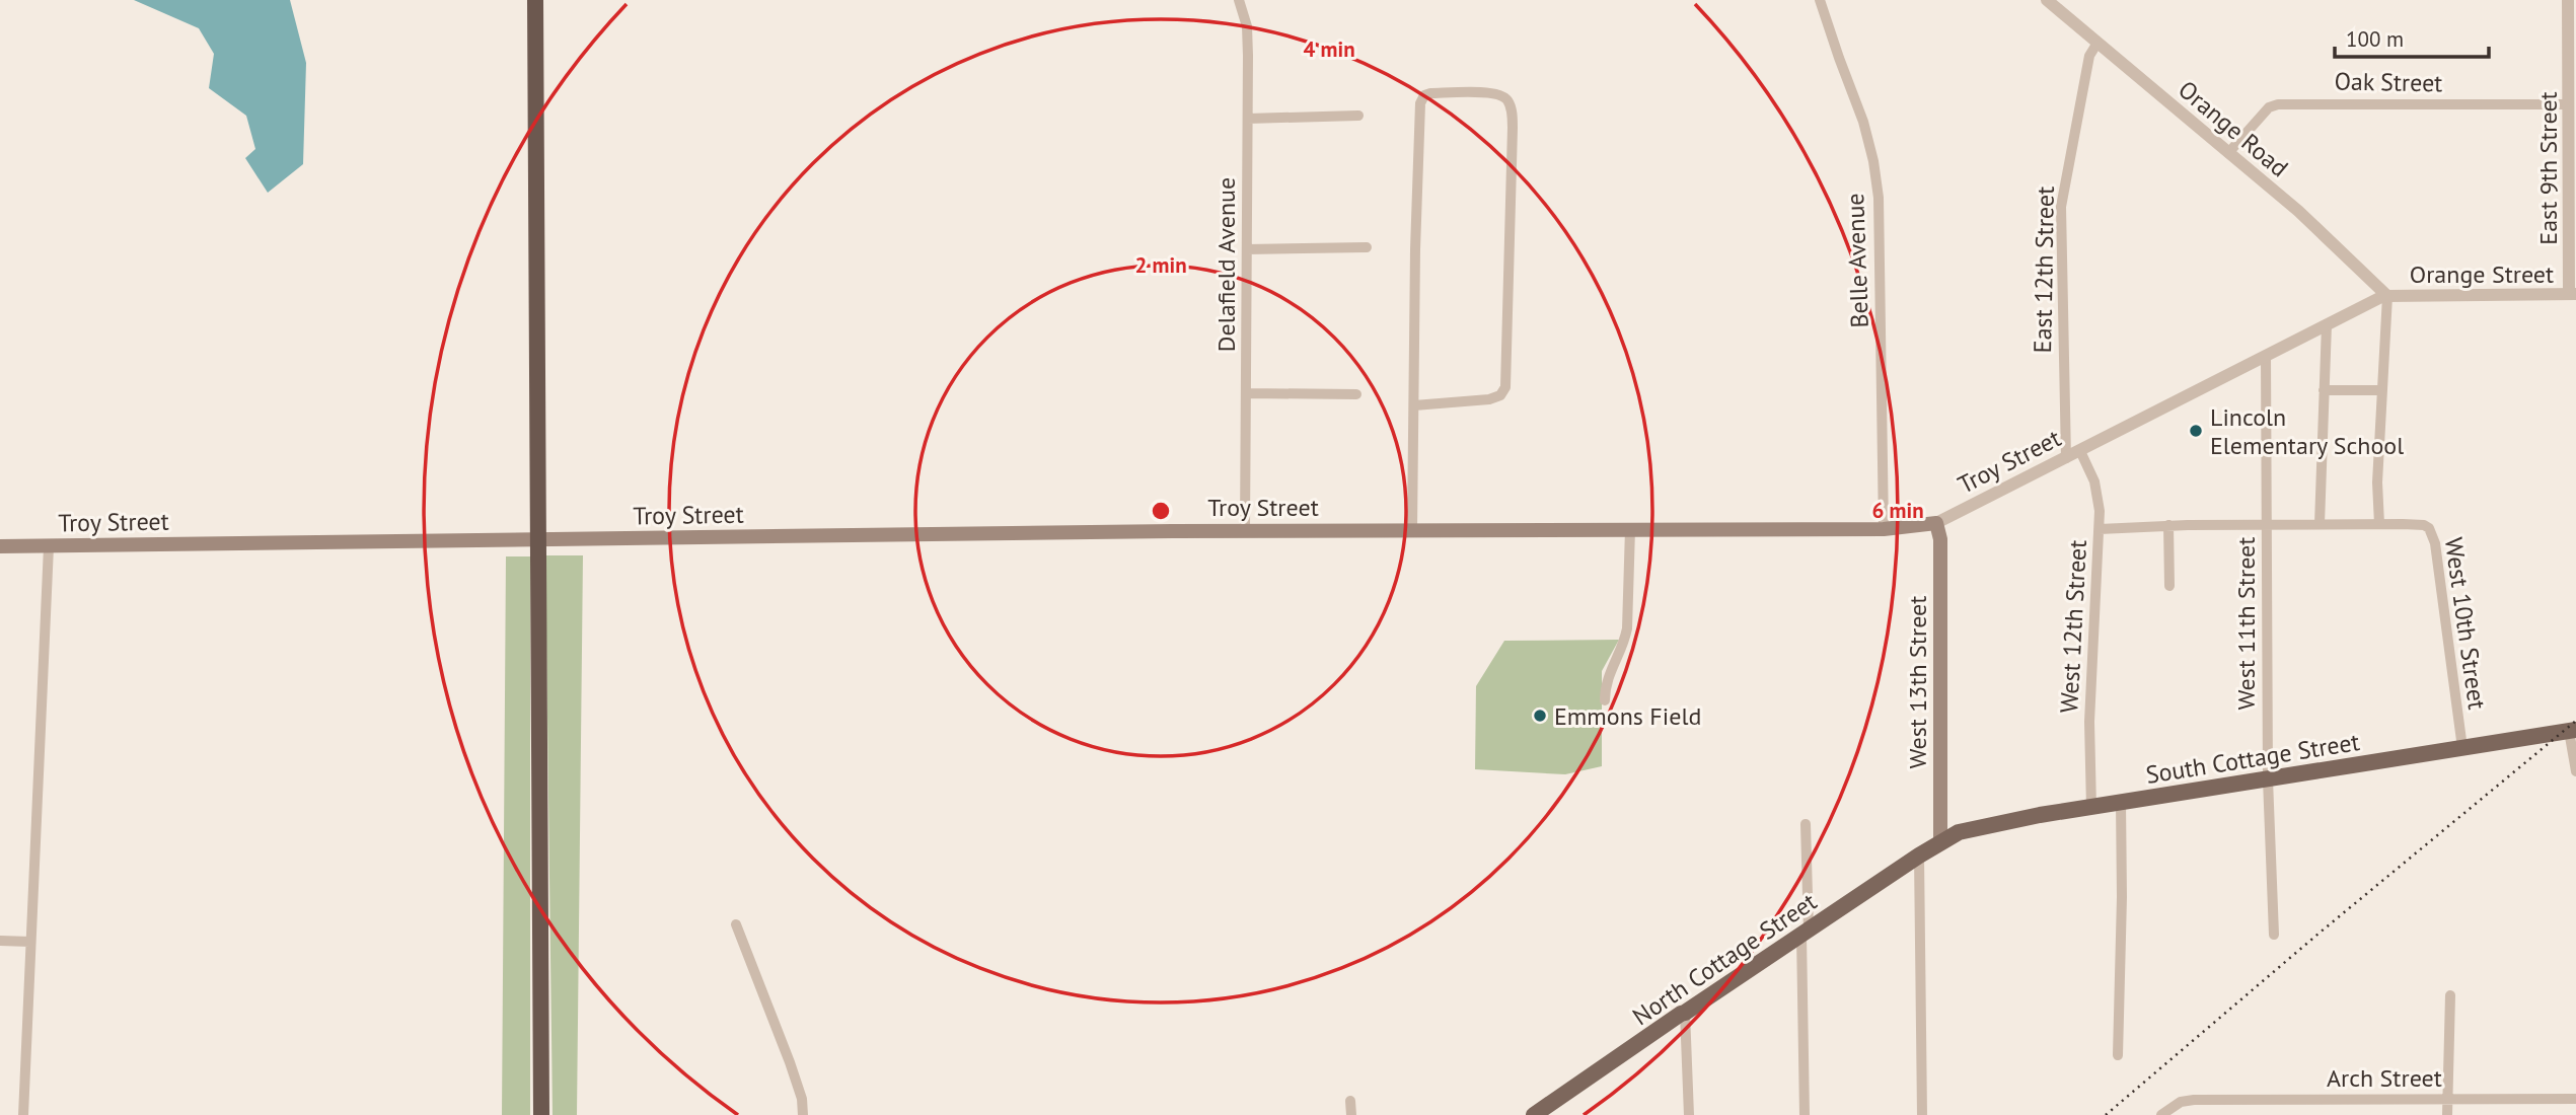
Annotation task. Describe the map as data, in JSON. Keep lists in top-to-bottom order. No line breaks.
{"streets":{"main road":["Troy Street","West 13th Street","South Cottage Street","North Cottage Street"],"street":["Oak Street","Orange Road","East 9th Street","Belle Avenue","Delafield Avenue","East 12th Street","Orange Street","West 11th Street","West 10th Street","West 12th Street","Arch Street"]},"crossings":[["Oak Street","Orange Road"],["Oak Street","East 9th Street"],["Orange Road","East 12th Street"],["Orange Road","Orange Street"],["Orange Road","Troy Street"],["East 9th Street","Orange Street"],["Belle Avenue","Troy Street"],["Delafield Avenue","Troy Street"],["East 12th Street","Troy Street"],["Orange Street","Troy Street"],["Troy Street","West 11th Street"],["Troy Street","West 12th Street"],["Troy Street","West 13th Street"],["West 11th Street","West 10th Street"],["West 11th Street","South Cottage Street"],["West 10th Street","West 12th Street"],["West 10th Street","South Cottage Street"],["West 12th Street","South Cottage Street"],["West 13th Street","South Cottage Street"],["West 13th Street","North Cottage Street"],["South Cottage Street","North Cottage Street"]],"places":["Lincoln Elementary School","Emmons Field"],"scale_bar":"100 m","rings":["4 min","2 min","6 min"]}
